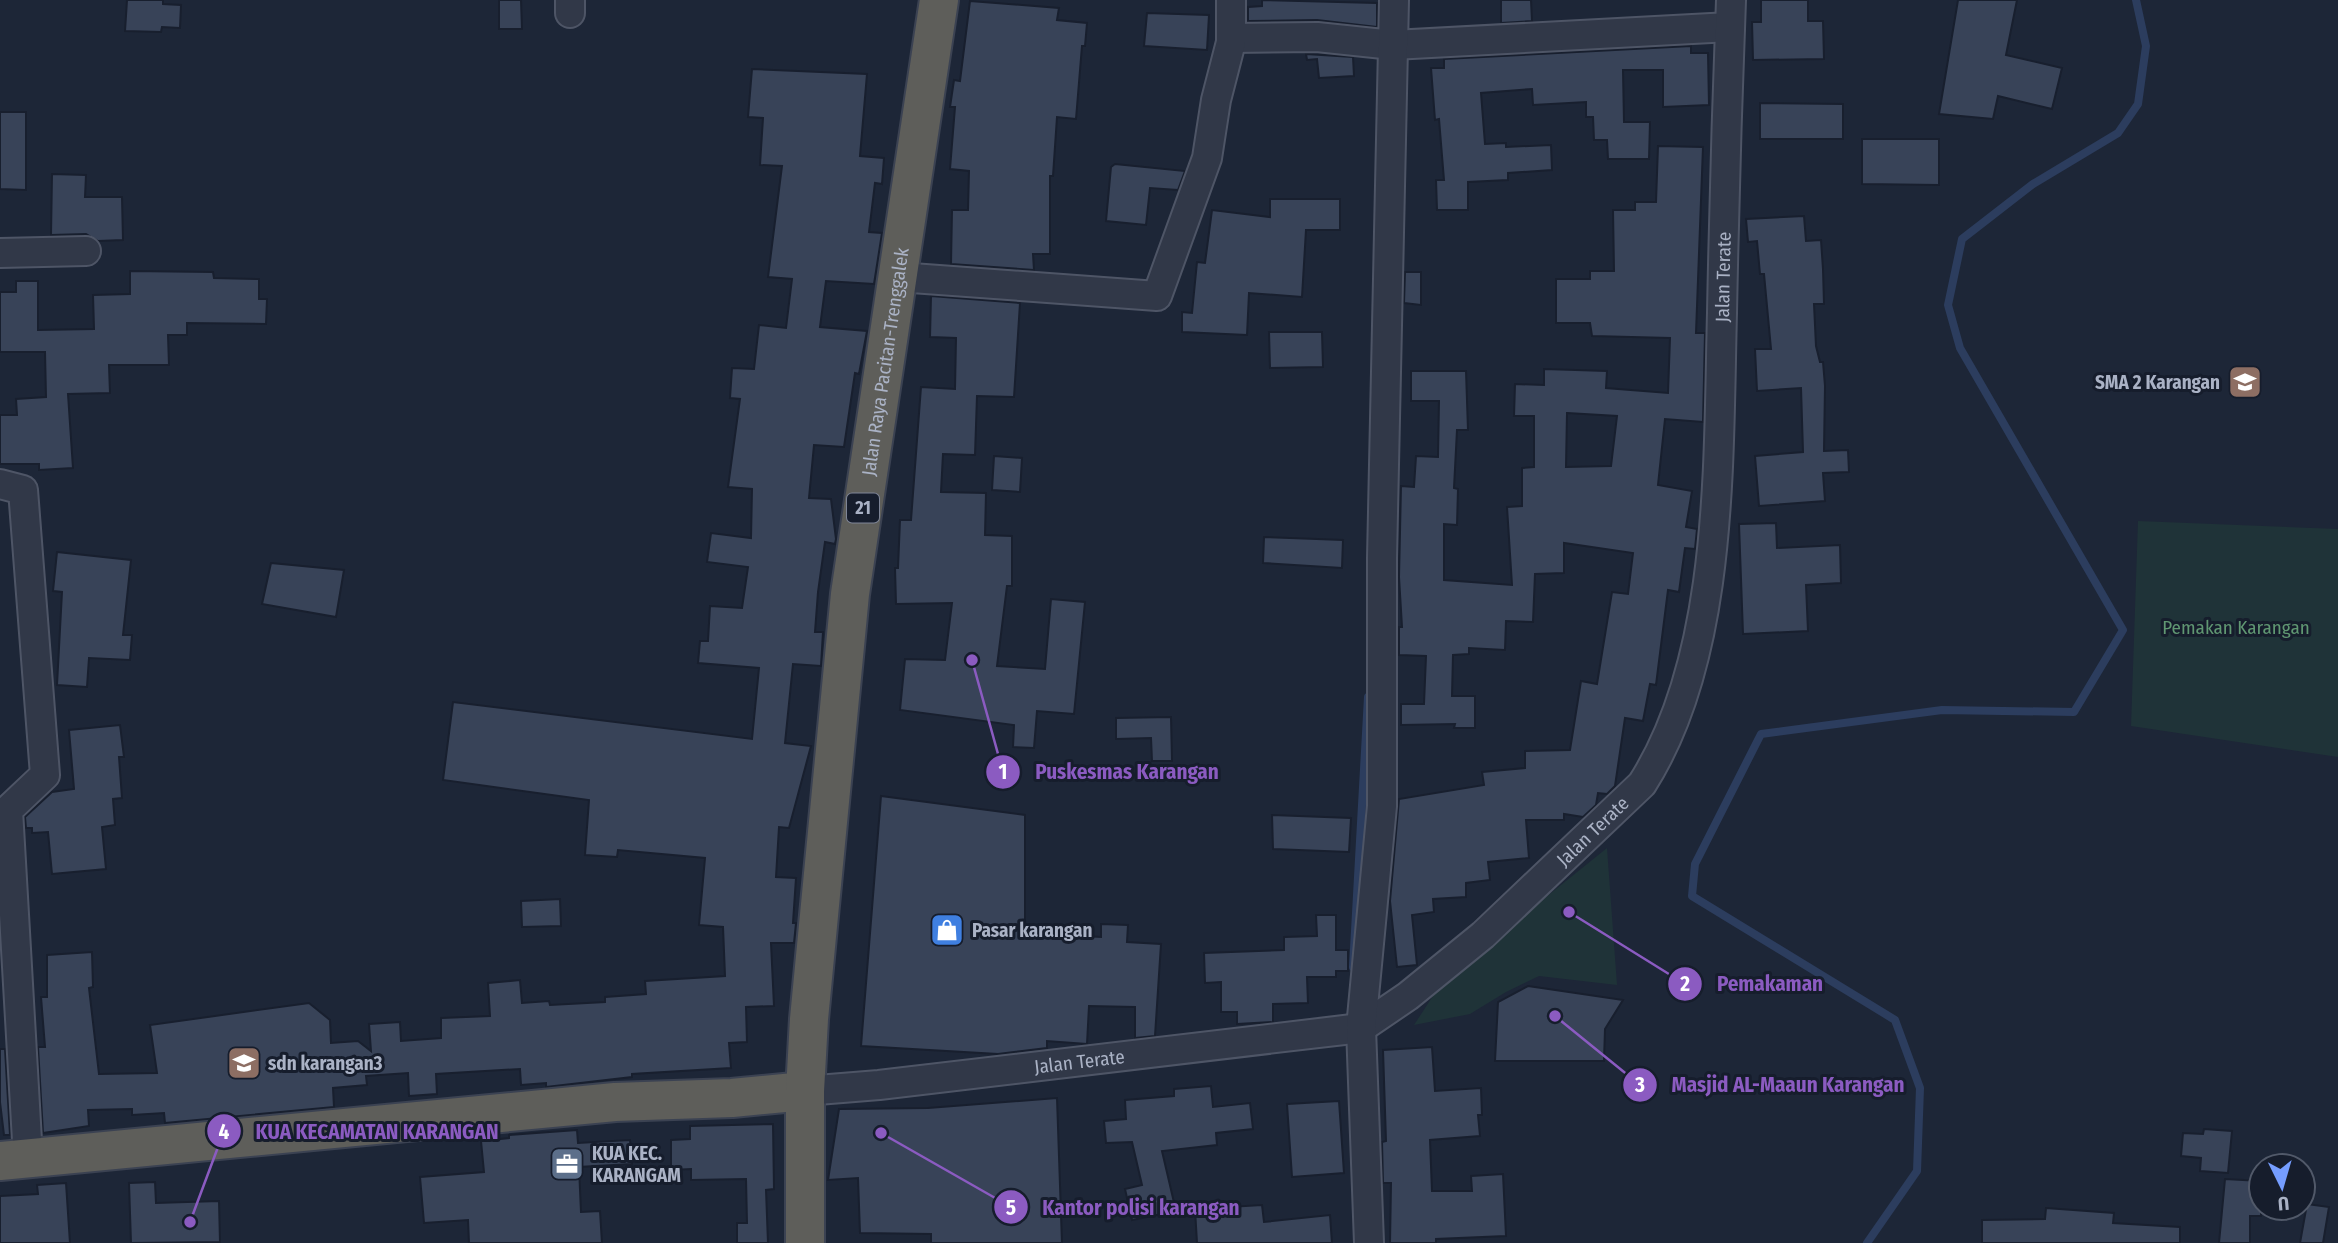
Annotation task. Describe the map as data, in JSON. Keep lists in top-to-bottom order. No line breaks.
{"streets":{"highway":["Jalan Raya Pacitan-Trenggalek","21"],"street":["Jalan Terate"]},"crossings":[["Jalan Terate","Jalan Raya Pacitan-Trenggalek"]],"parks":["Pemakan Karangan"],"places":{"school or university":["SMA 2 Karangan","sdn karangan3"],"other":["Puskesmas Karangan","Pemakaman","Masjid AL-Maaun Karangan","Kantor polisi karangan","KUA KECAMATAN KARANGAN"],"shop":["Pasar karangan"],"office":["KUA KEC. KARANGAM"]},"north":"bottom"}
